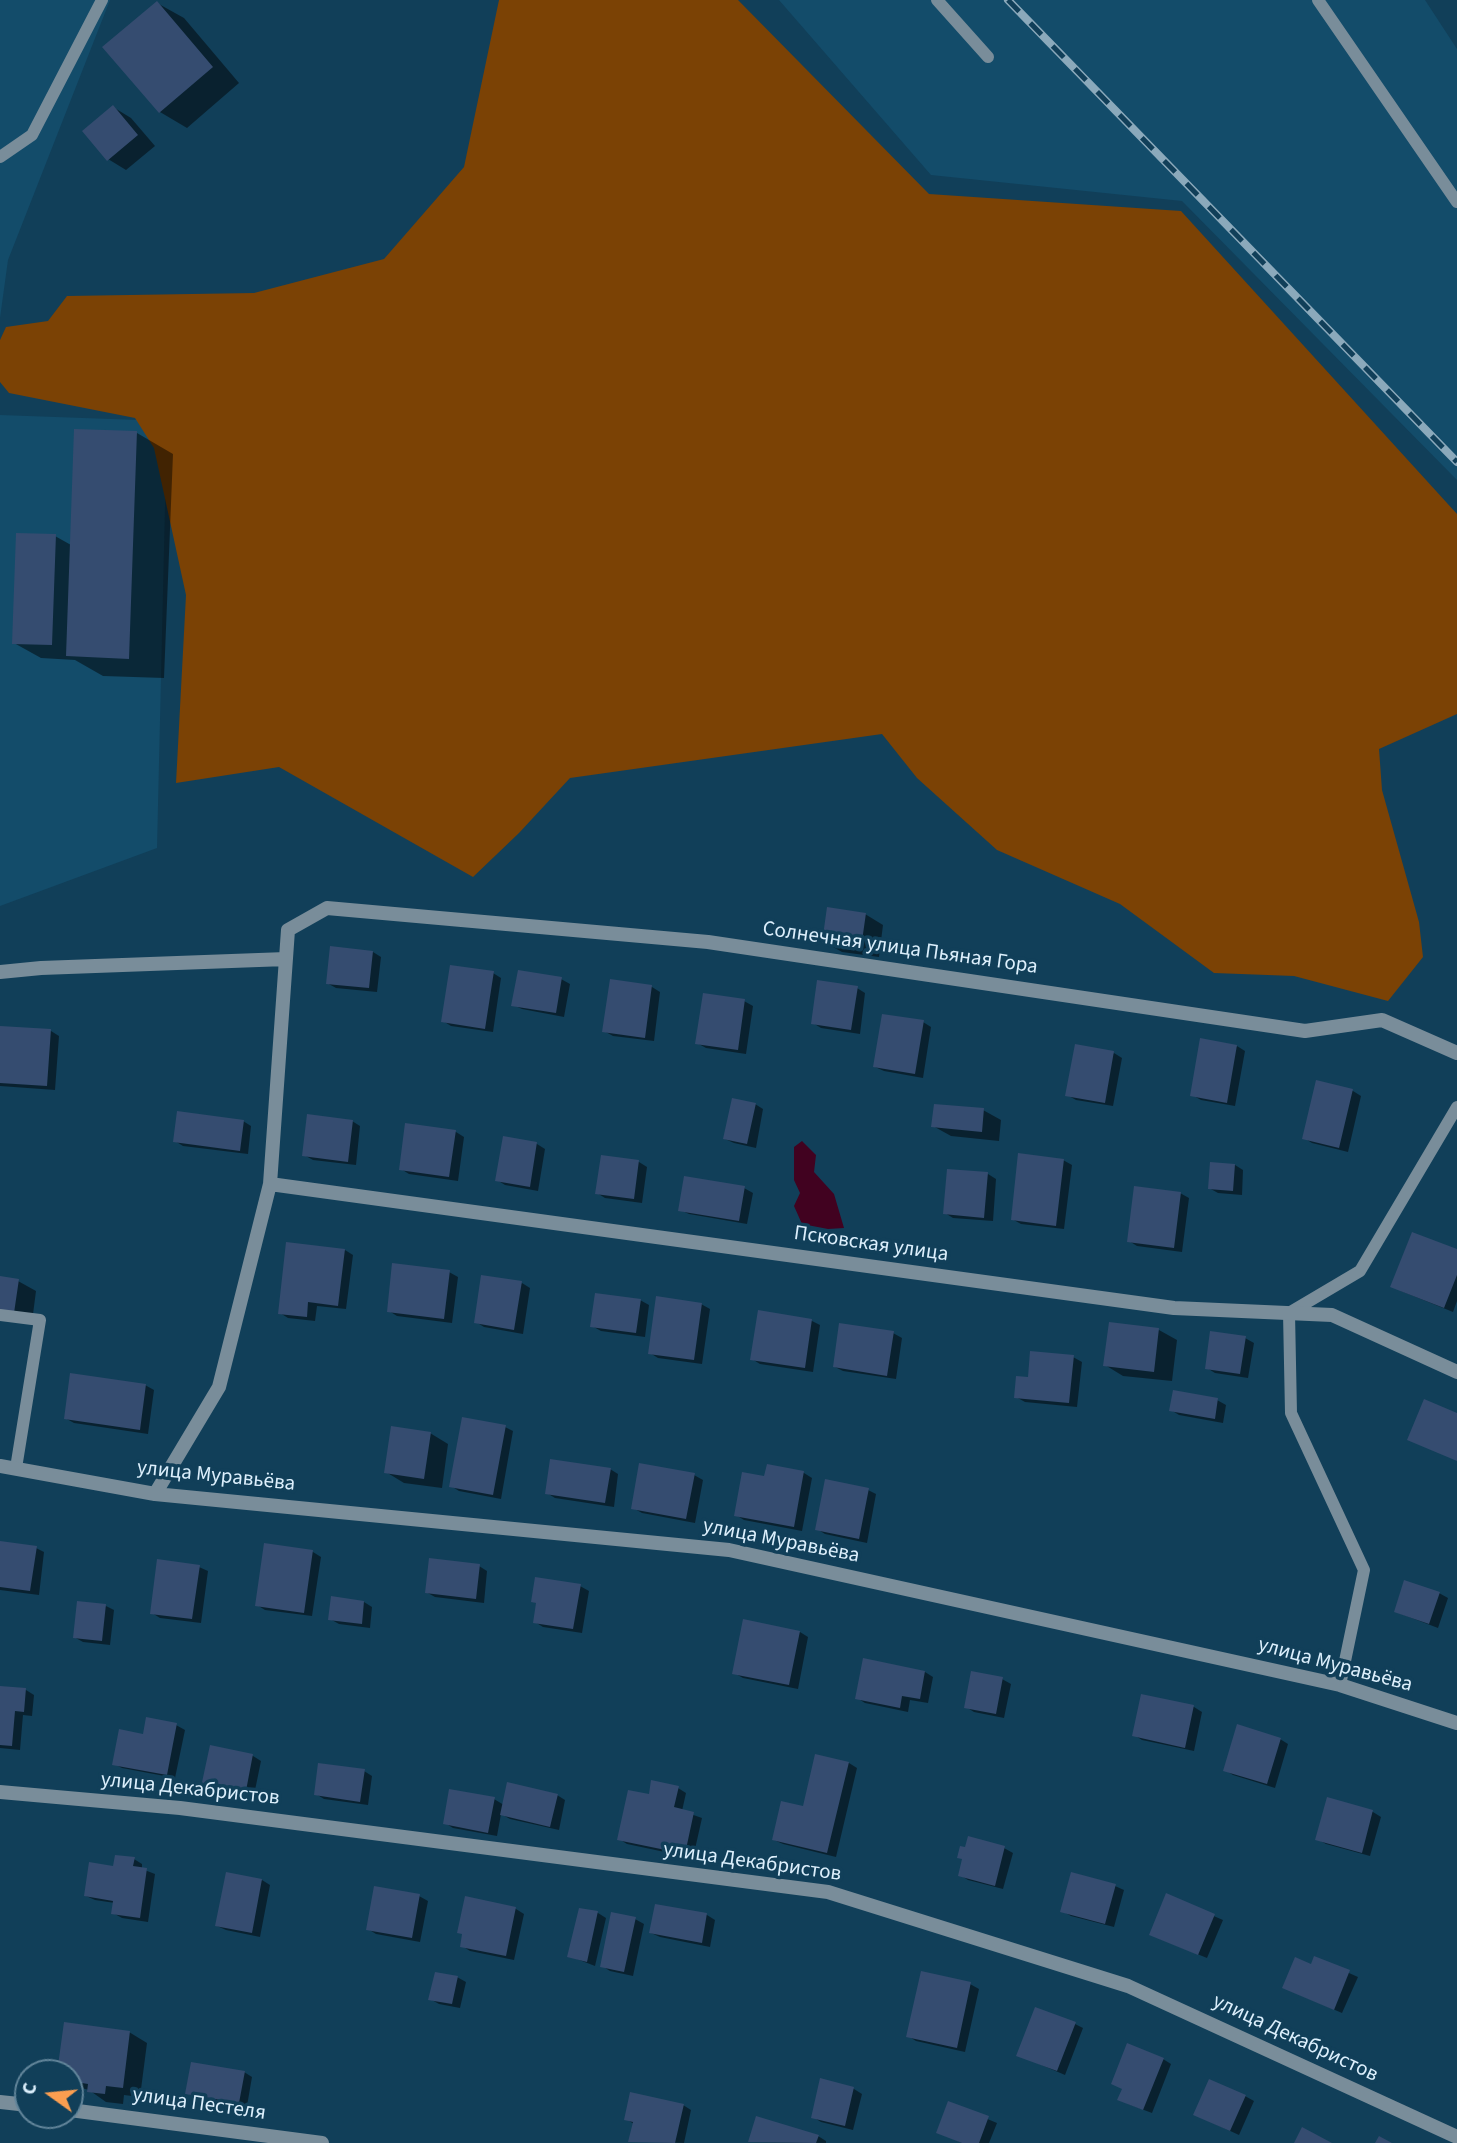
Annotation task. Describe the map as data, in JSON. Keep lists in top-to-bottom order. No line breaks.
{"streets":{"street":["Солнечная улица Пьяная Гора","Псковская улица","улица Муравьёва","улица Декабристов","улица Пестеля"]},"north":"left"}
